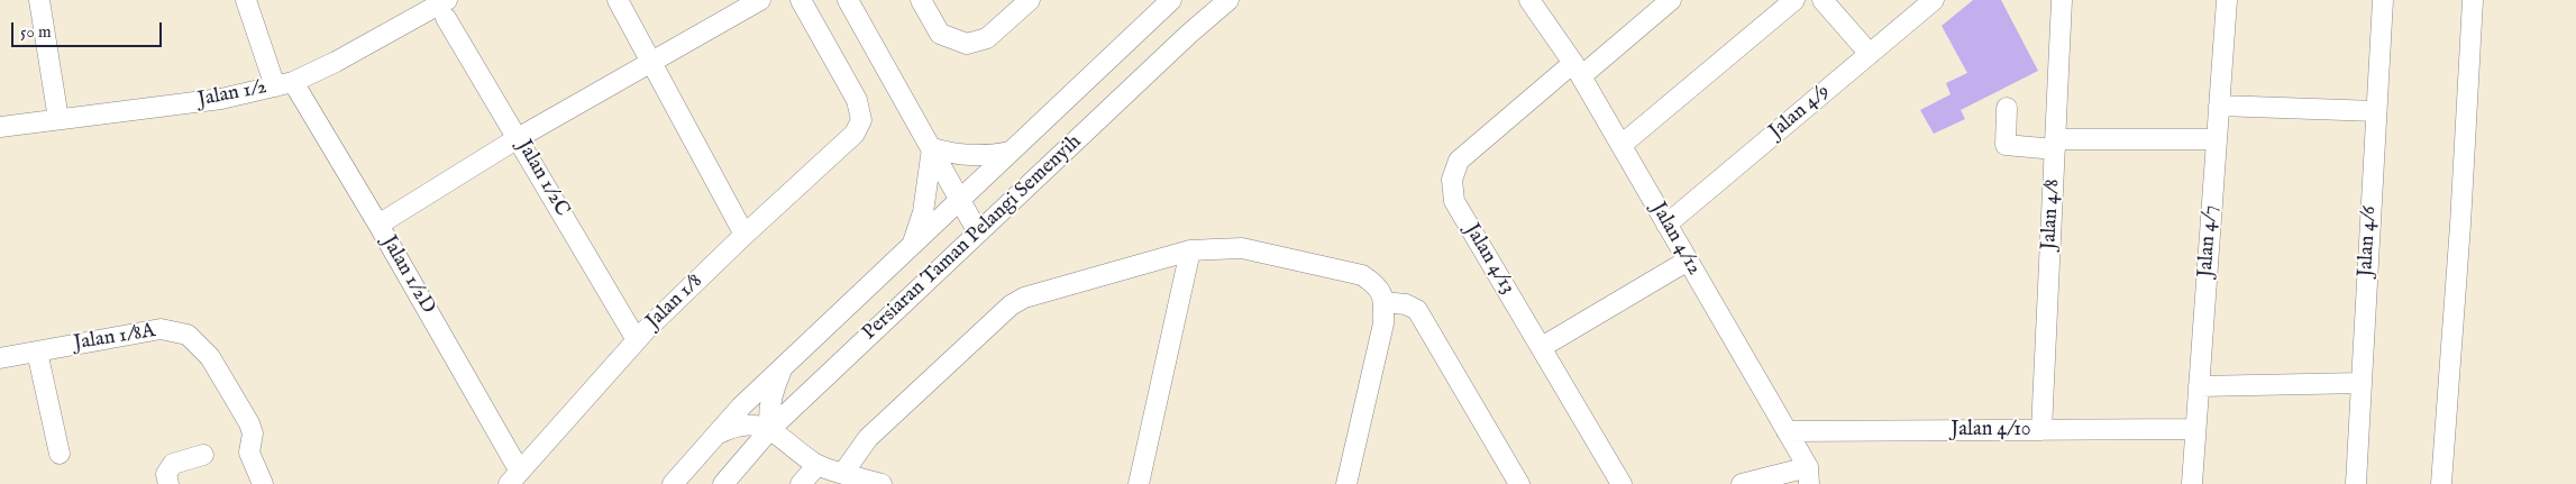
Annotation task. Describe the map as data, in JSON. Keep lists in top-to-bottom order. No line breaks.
{"streets":{"street":["Jalan 1/2","Jalan 4/9","Jalan 1/2C","Jalan 4/8","Persiaran Taman Pelangi Semenyih","Jalan 4/12","Jalan 4/7","Jalan 4/6","Jalan 4/13","Jalan 1/2D","Jalan 1/8","Jalan 1/8A","Jalan 4/10"]},"crossings":[["Jalan 1/2","Jalan 1/2C"],["Jalan 1/2","Jalan 1/2D"],["Jalan 4/9","Jalan 4/12"],["Jalan 1/2C","Jalan 1/8"],["Jalan 4/8","Jalan 4/10"],["Jalan 4/12","Jalan 4/13"],["Jalan 4/12","Jalan 4/10"],["Jalan 4/7","Jalan 4/10"],["Jalan 1/2D","Jalan 1/8"]],"scale_bar":"50 m"}
